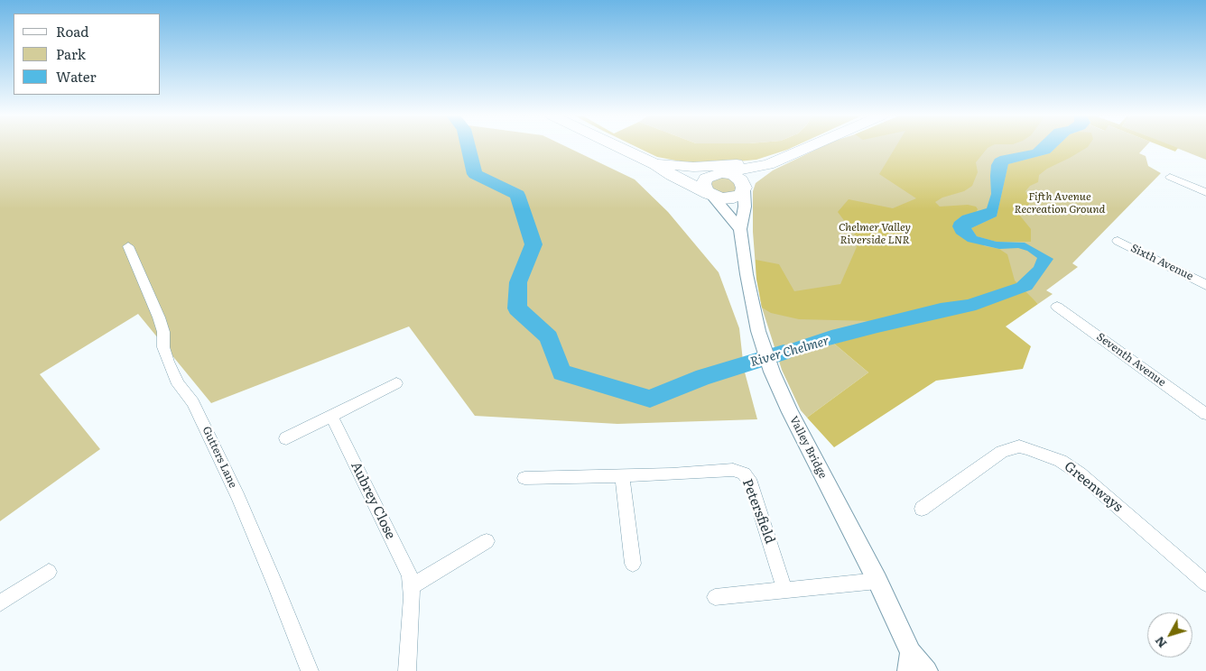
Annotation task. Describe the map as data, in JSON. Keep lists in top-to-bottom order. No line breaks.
{"streets":{"street":["Sixth Avenue","Seventh Avenue","Valley Bridge","Gutters Lane","Greenways","Aubrey Close","Petersfield"]},"water":["River Chelmer"],"parks":["Fifth Avenue Recreation Ground","Chelmer Valley Riverside LNR"],"legend":["Road","Park","Water"],"north":"bottom left"}
